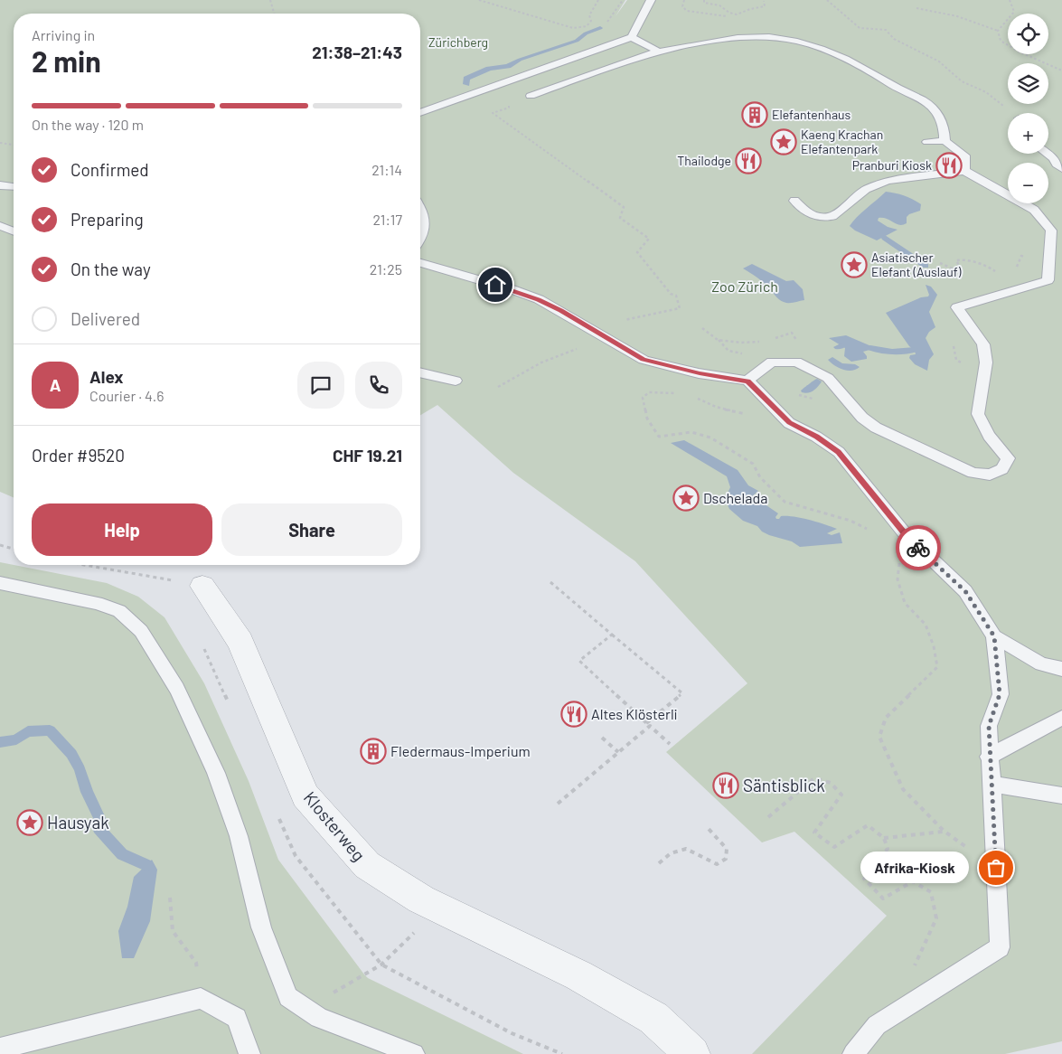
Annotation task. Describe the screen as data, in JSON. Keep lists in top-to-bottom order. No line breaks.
{"streets":{"street":["Klosterweg"]},"parks":["Zürichberg","Zoo Zürich"],"places":{"building":["Elefantenhaus","Fledermaus-Imperium"],"place":["Kaeng Krachan Elefantenpark","Asiatischer Elefant (Auslauf)","Dschelada","Hausyak"],"restaurant":["Thailodge","Pranburi Kiosk","Altes Klösterli","Säntisblick"],"other":["Afrika-Kiosk"]},"page":{"map_buttons":["+","−"],"heading":["2 min","Arriving in","21:38–21:43"],"panel":["Alex","Courier · 4.6","Order #9520","CHF 19.21"],"bar":"On the way · 120 m","list":[["Confirmed","21:14"],["Preparing","21:17"],["On the way","21:25"],"Delivered"],"round":"A","buttons":["Help","Share"],"bubble":"Afrika-Kiosk"}}
